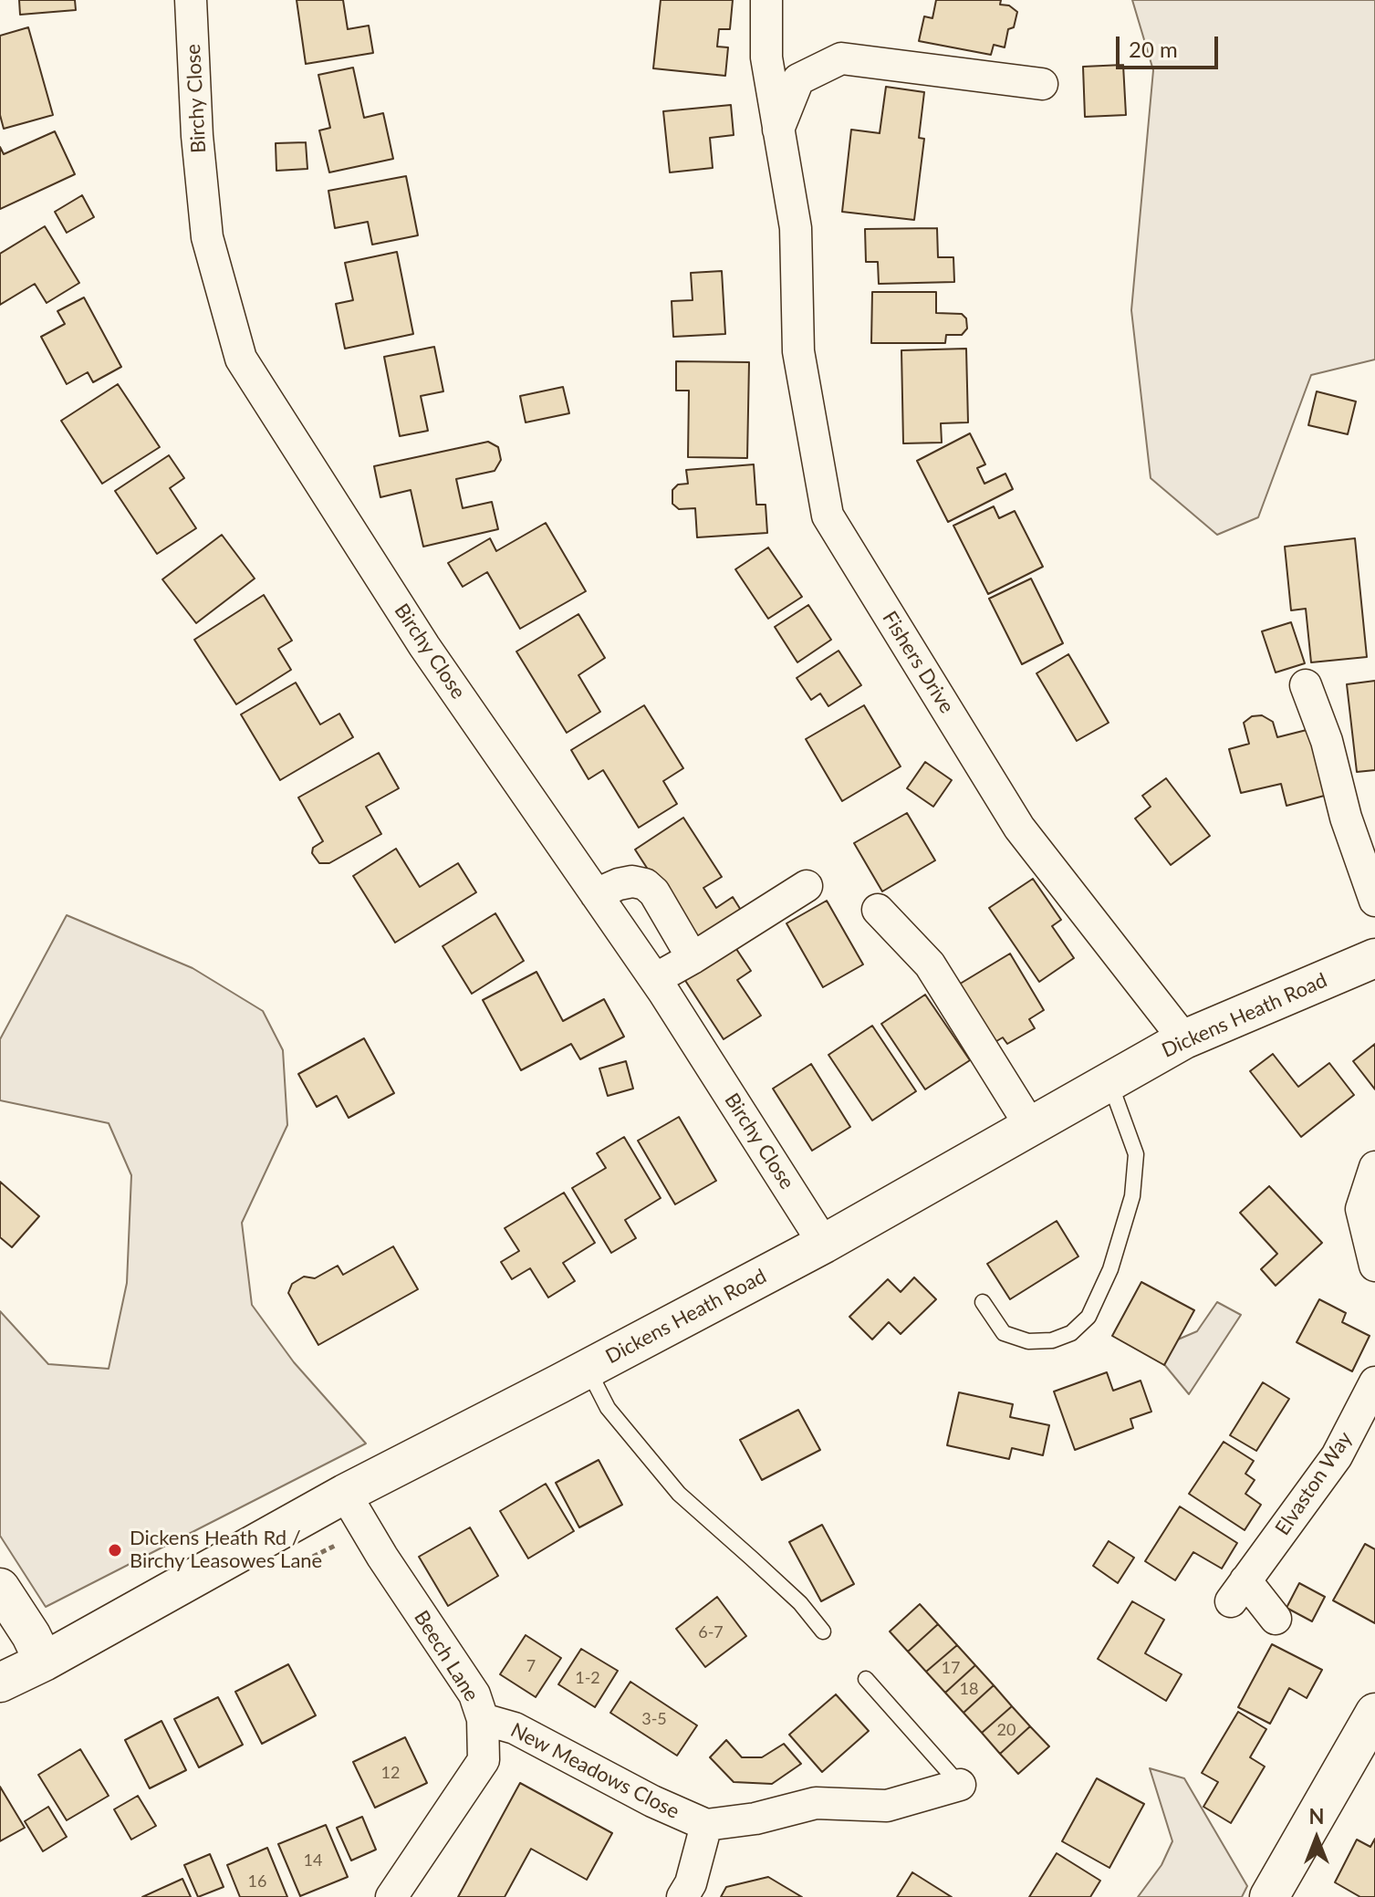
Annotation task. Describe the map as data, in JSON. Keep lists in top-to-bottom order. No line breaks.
{"streets":{"street":["Birchy Close","Fishers Drive","Dickens Heath Road","Elvaston Way","Beech Lane","New Meadows Close"]},"crossings":[["Birchy Close","Dickens Heath Road"],["Fishers Drive","Dickens Heath Road"],["Dickens Heath Road","Beech Lane"],["Beech Lane","New Meadows Close"]],"places":["Dickens Heath Rd / Birchy Leasowes Lane"],"house_numbers":["6-7","7","17","1-2","18","3-5","20","12","14","16"],"scale_bar":"20 m","north":"top"}
